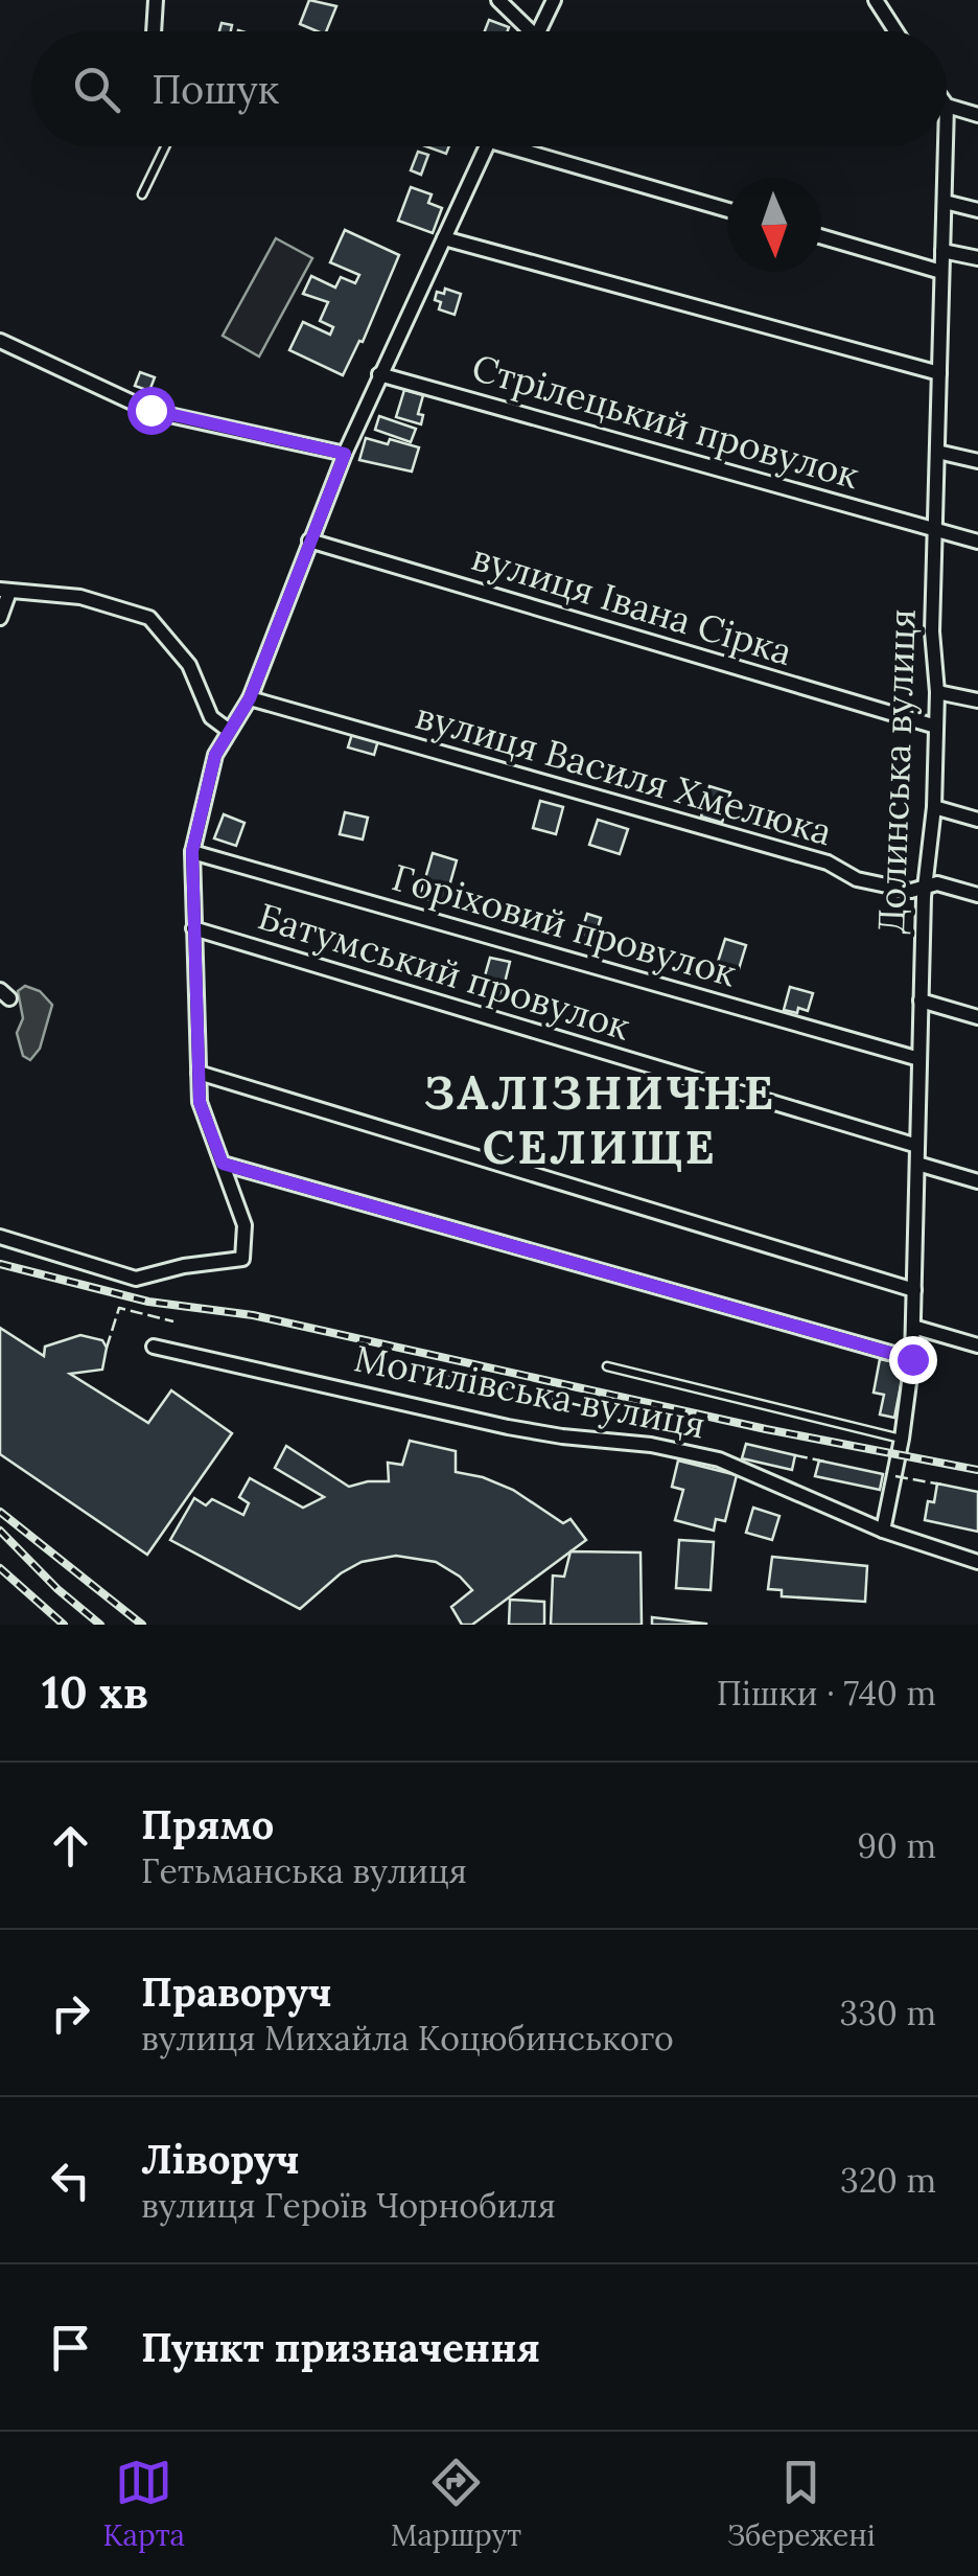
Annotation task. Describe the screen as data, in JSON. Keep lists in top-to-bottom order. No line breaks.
{"streets":{"street":["Стрілецький провулок","вулиця Івана Сірка","Долинська вулиця","вулиця Василя Хмелюка","Горіховий провулок","Батумський провулок","Могилівська вулиця"]},"crossings":[["Стрілецький провулок","Долинська вулиця"],["вулиця Івана Сірка","Долинська вулиця"],["Долинська вулиця","вулиця Василя Хмелюка"],["Долинська вулиця","Горіховий провулок"],["Долинська вулиця","Батумський провулок"],["Долинська вулиця","Могилівська вулиця"]],"districts":["ЗАЛІЗНИЧНЕ СЕЛИЩЕ"],"north":"bottom","page":{"search":"Пошук","heading":["10 хв","Пішки · 740 m"],"list":[["Прямо","Гетьманська вулиця","90 m"],["Праворуч","вулиця Михайла Коцюбинського","330 m"],["Ліворуч","вулиця Героїв Чорнобиля","320 m"],"Пункт призначення"],"nav":["Карта","Маршрут","Збережені"]}}
